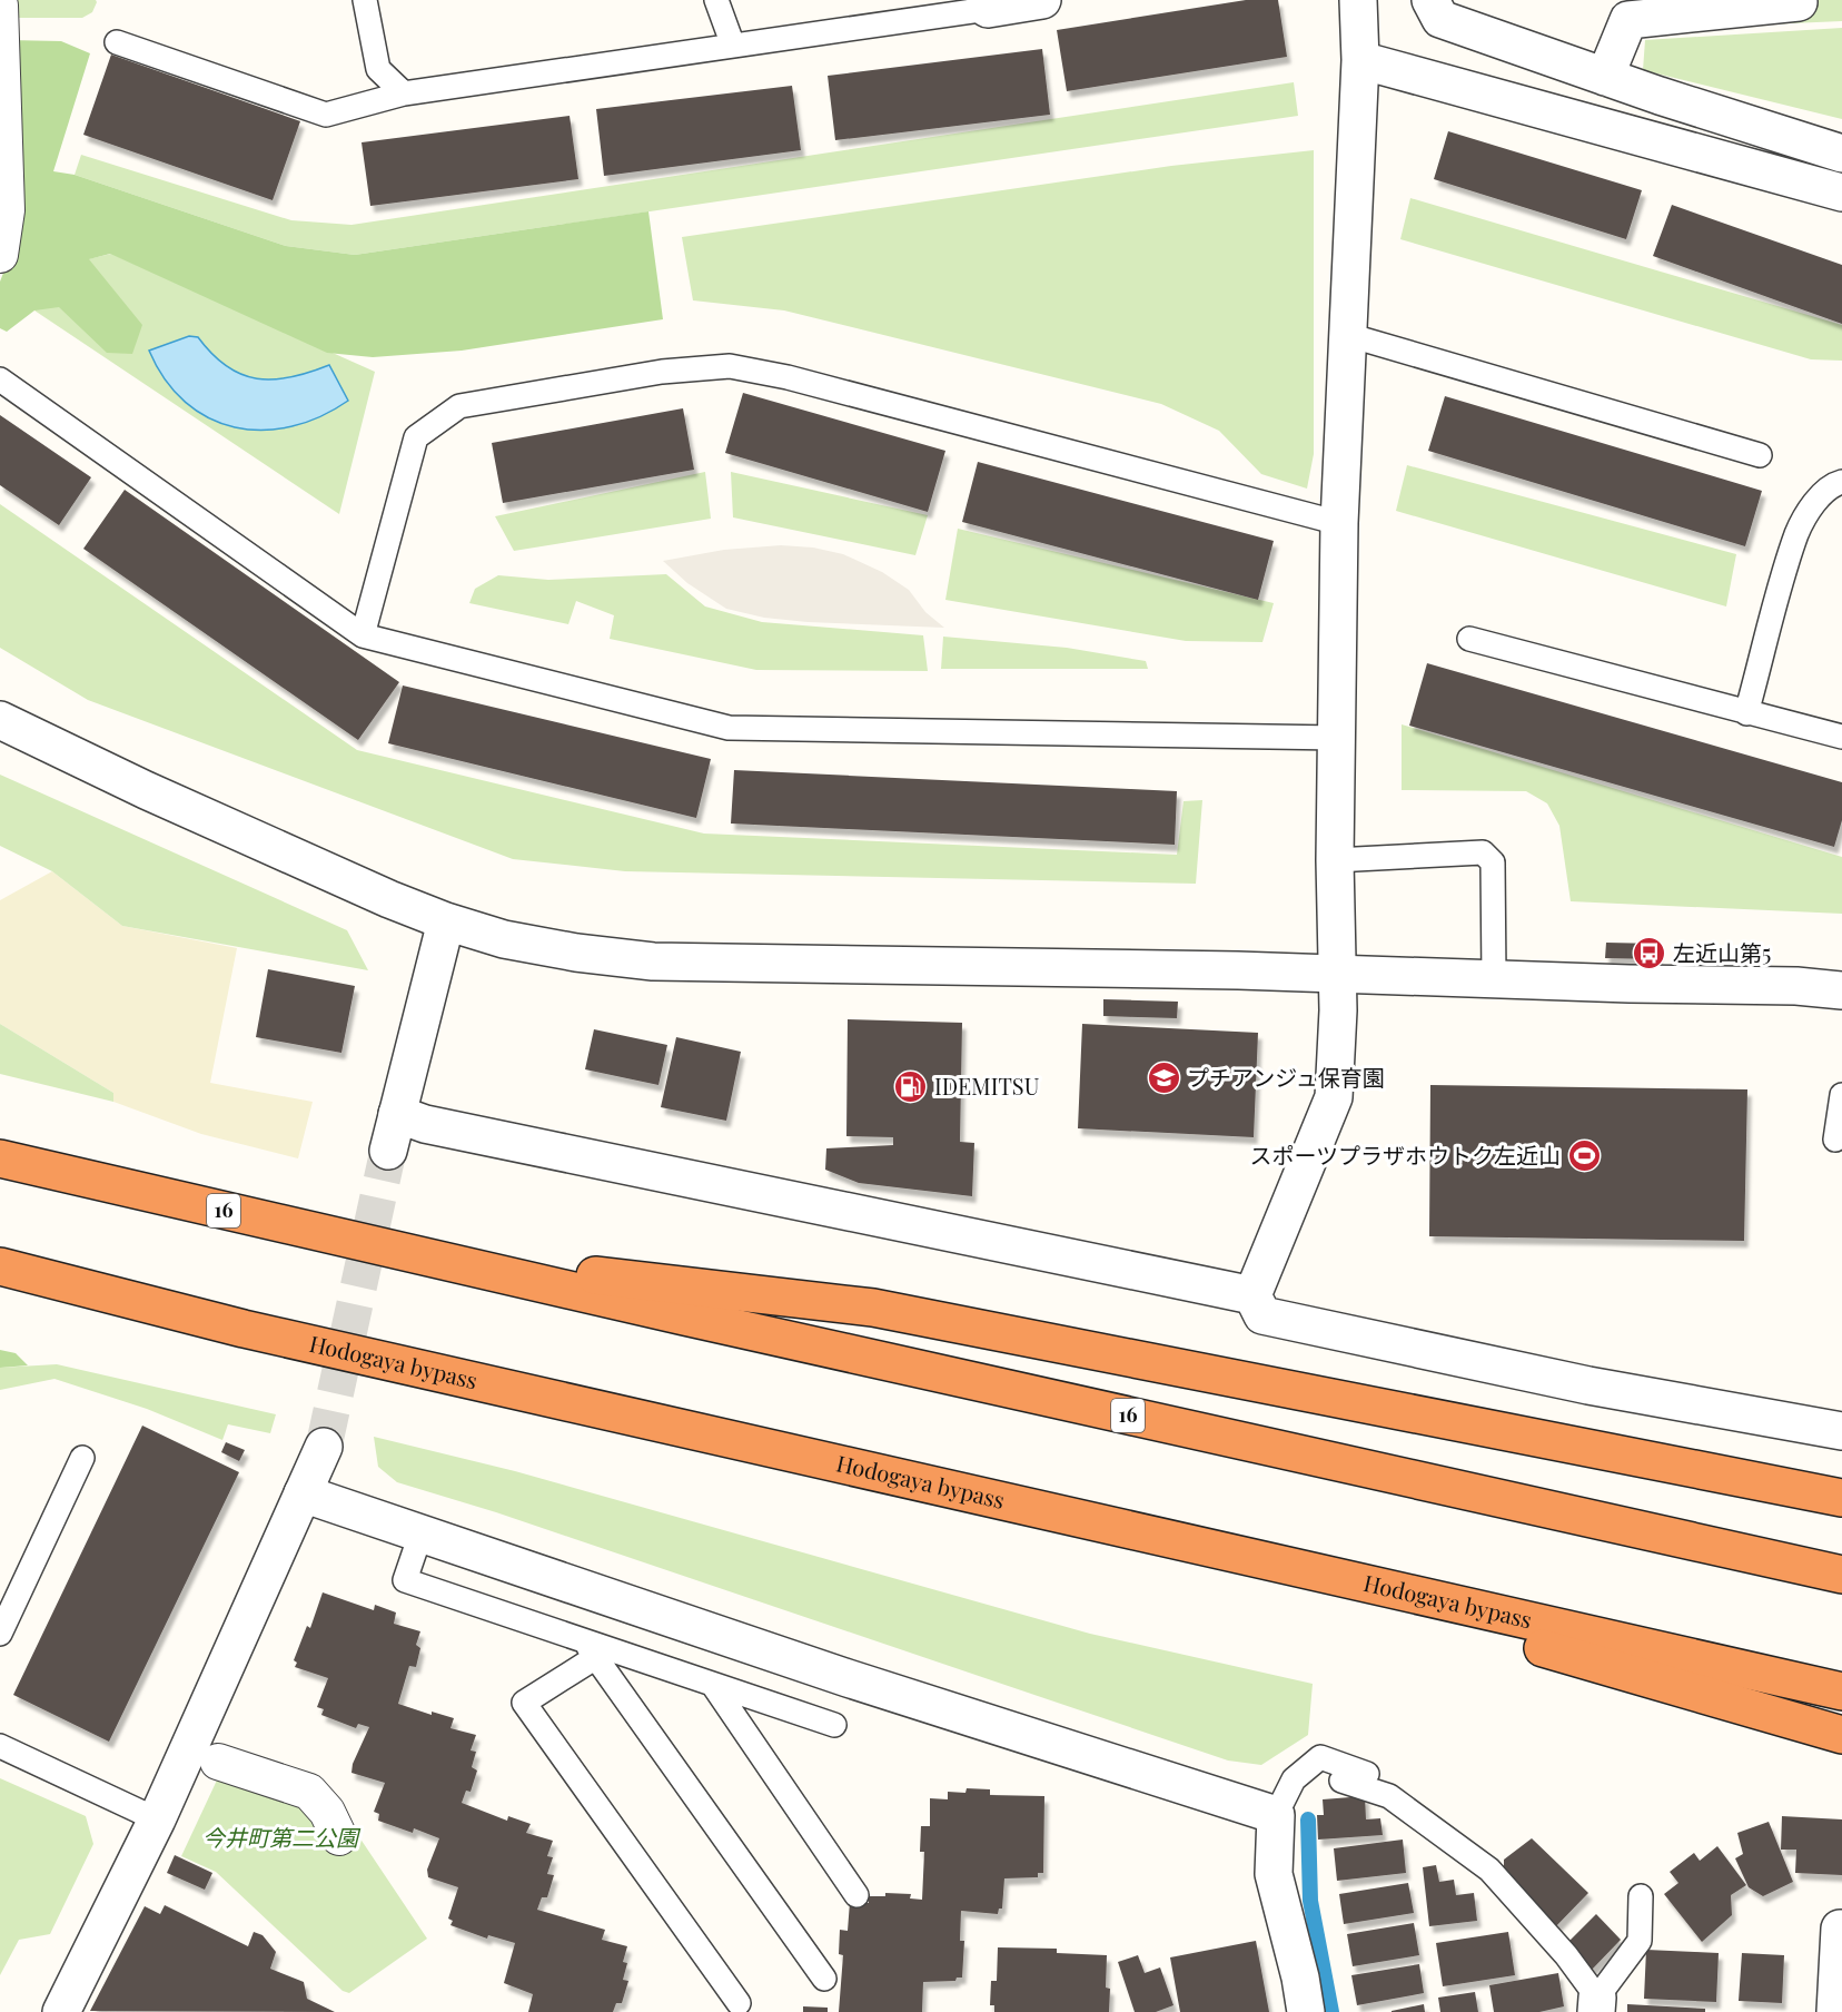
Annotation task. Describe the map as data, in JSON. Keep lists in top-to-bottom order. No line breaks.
{"streets":{"highway":["16","Hodogaya bypass"]},"parks":["今井町第二公園"],"places":{"bus stop":["左近山第5"],"school or university":["プチアンジュ保育園"],"fuel station":["IDEMITSU"],"sports":["スポーツプラザホウトク左近山"]}}
